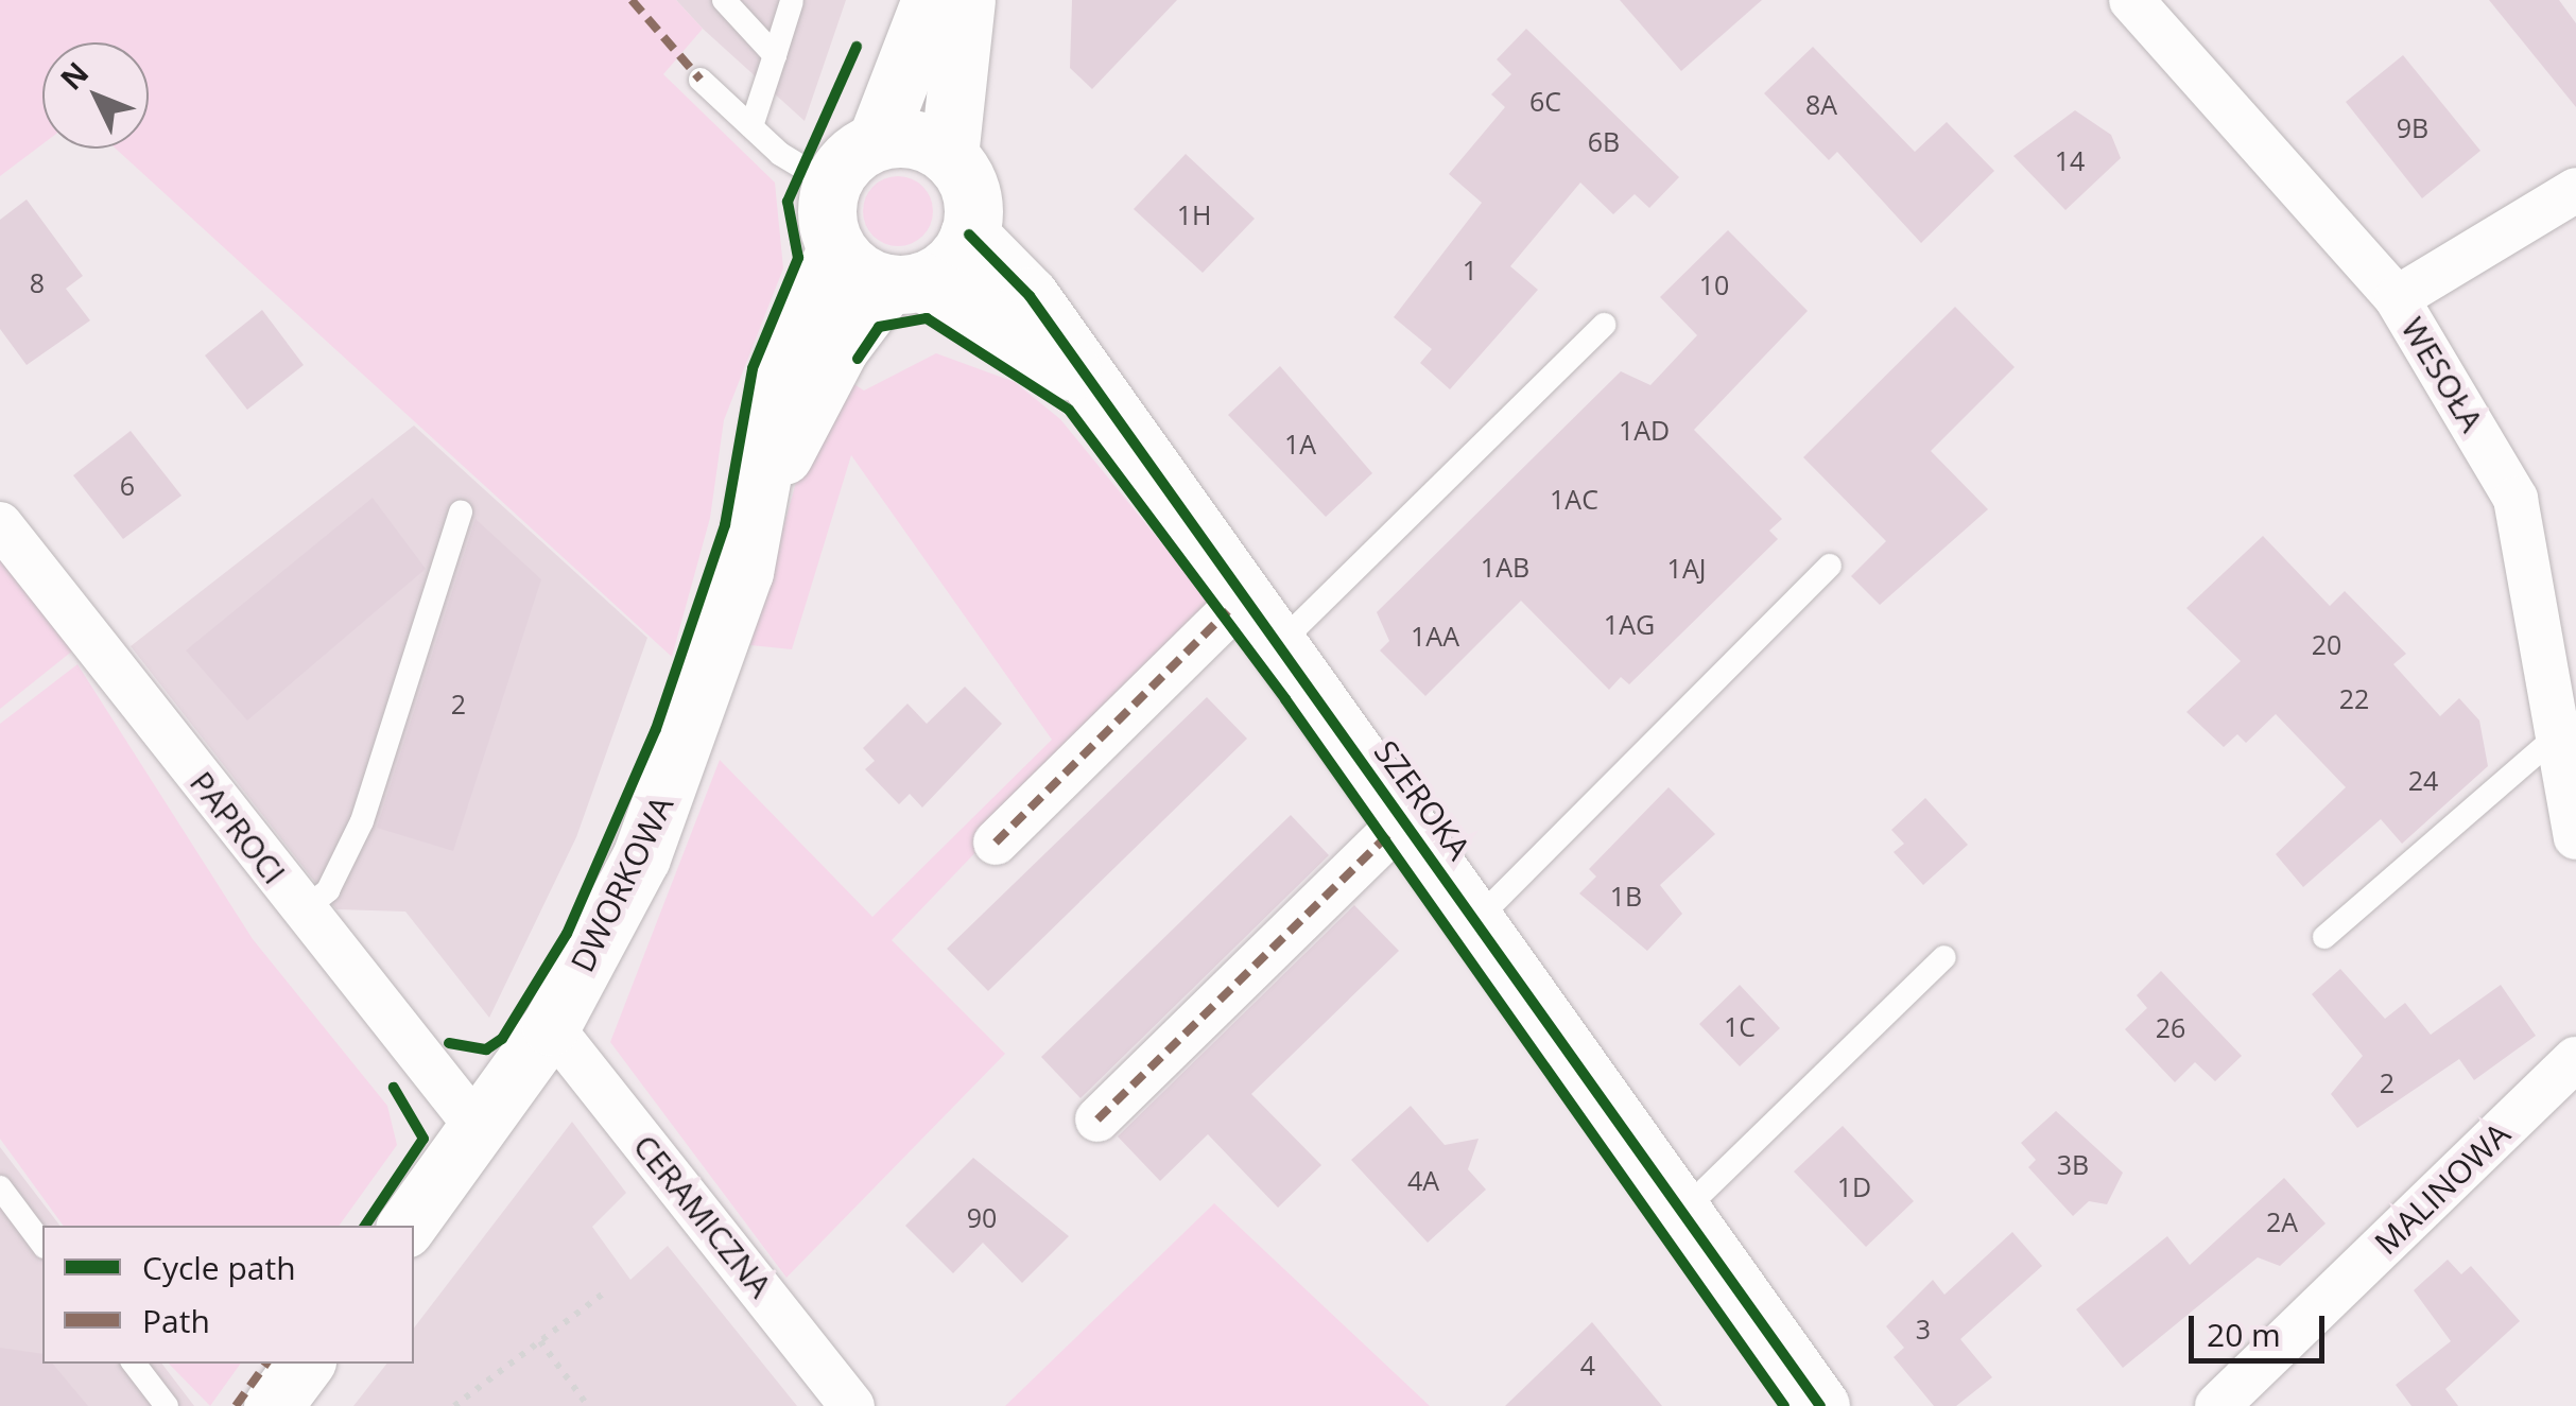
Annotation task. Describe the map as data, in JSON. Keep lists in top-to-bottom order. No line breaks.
{"streets":{"street":["WESOŁA","SZEROKA","PAPROCI","DWORKOWA","MALINOWA","CERAMICZNA"]},"crossings":[["SZEROKA","DWORKOWA"],["PAPROCI","DWORKOWA"],["DWORKOWA","CERAMICZNA"]],"house_numbers":["6C","8A","9B","6B","14","1H","1","8","10","1AD","1A","6","1AC","1AB","1AJ","1AG","1AA","20","22","2","24","1B","1C","26","2","3B","4A","1D","90","2A","3","4"],"legend":["Cycle path","Path"],"scale_bar":"20 m","north":"top left"}
